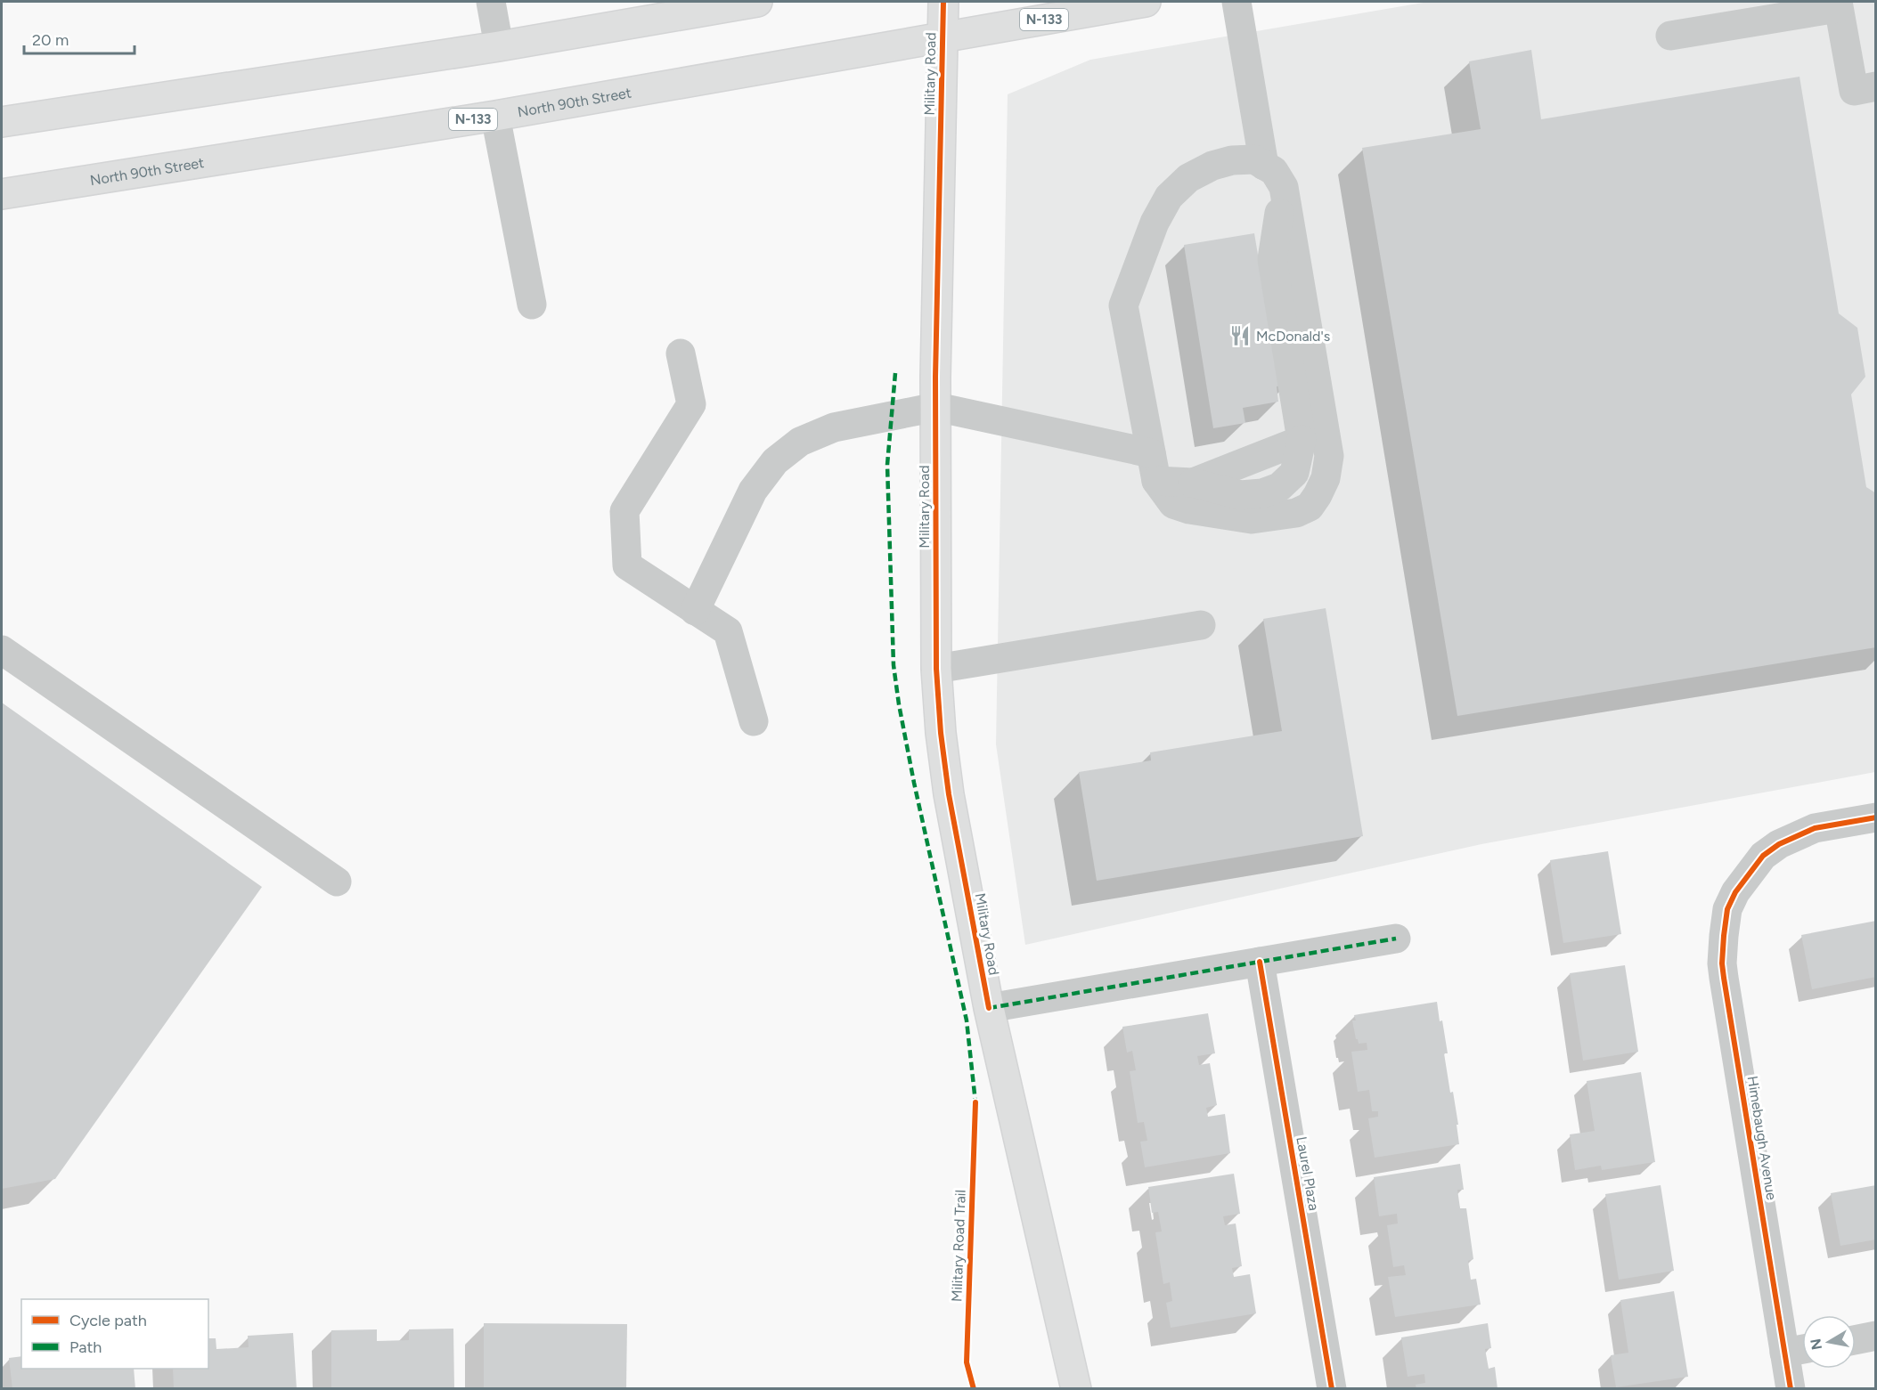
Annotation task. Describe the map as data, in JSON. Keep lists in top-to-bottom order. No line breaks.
{"streets":{"main road":["N-133","Military Road","North 90th Street"],"street":["Himebaugh Avenue","Laurel Plaza"],"cycle path":["Military Road Trail"]},"crossings":[["Military Road","North 90th Street"]],"places":{"restaurant":["McDonald's"]},"legend":["Cycle path","Path"],"scale_bar":"20 m","north":"left"}
